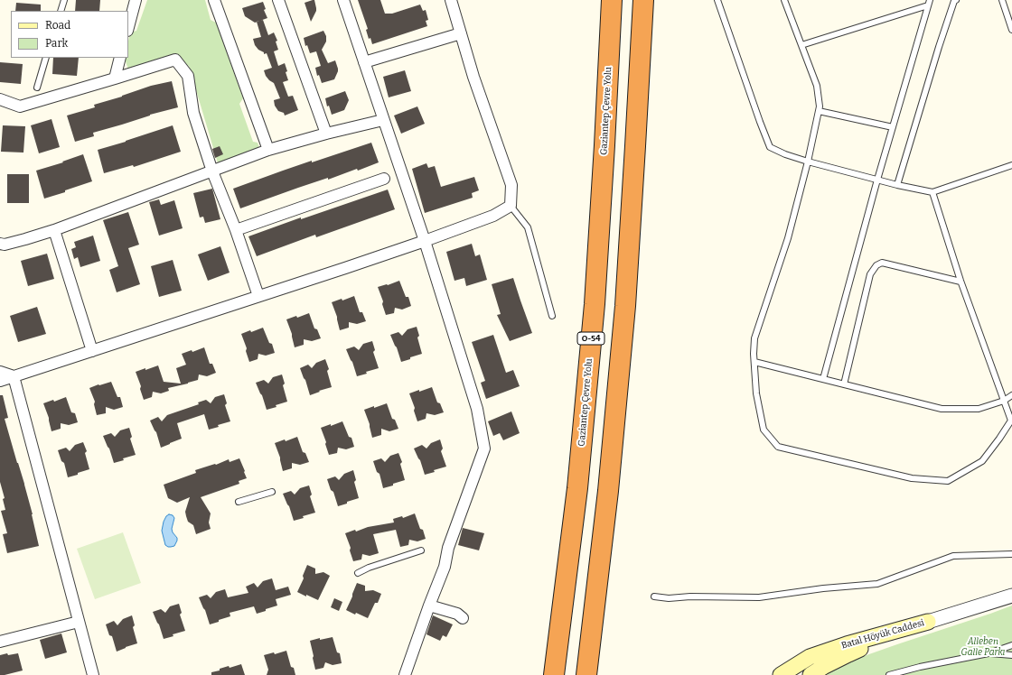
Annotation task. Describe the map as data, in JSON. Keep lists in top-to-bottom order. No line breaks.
{"streets":{"highway":["Gaziantep Çevre Yolu","O-54"],"main road":["Batal Höyük Caddesi"]},"parks":["Alleben Galle Parkı"],"legend":["Road","Park"]}
